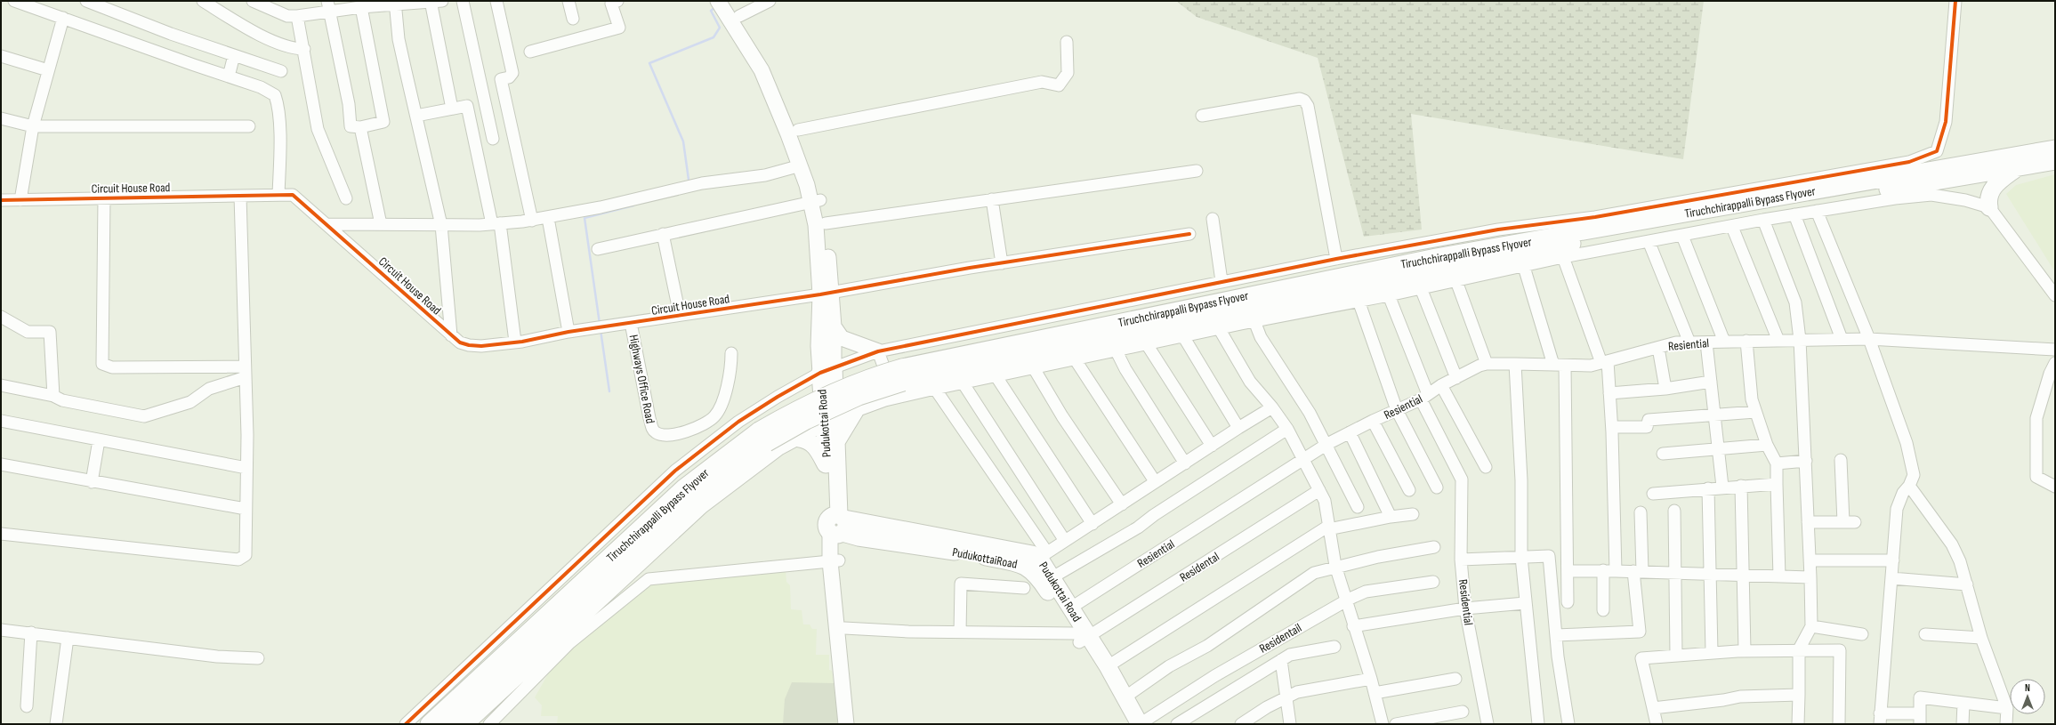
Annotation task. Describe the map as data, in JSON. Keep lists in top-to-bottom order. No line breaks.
{"streets":{"highway":["Tiruchchirappalli Bypass Flyover","Pudukottai Road","PudukottaiRoad"],"street":["Circuit House Road","Resiential","Highways Office Road","Residental","Residential","Residentail"]},"crossings":[["Circuit House Road","Highways Office Road"],["Resiential","Pudukottai Road"],["Resiential","Residential"],["Pudukottai Road","PudukottaiRoad"],["Pudukottai Road","Residental"],["Pudukottai Road","Residentail"],["PudukottaiRoad","Residental"]],"north":"top"}
